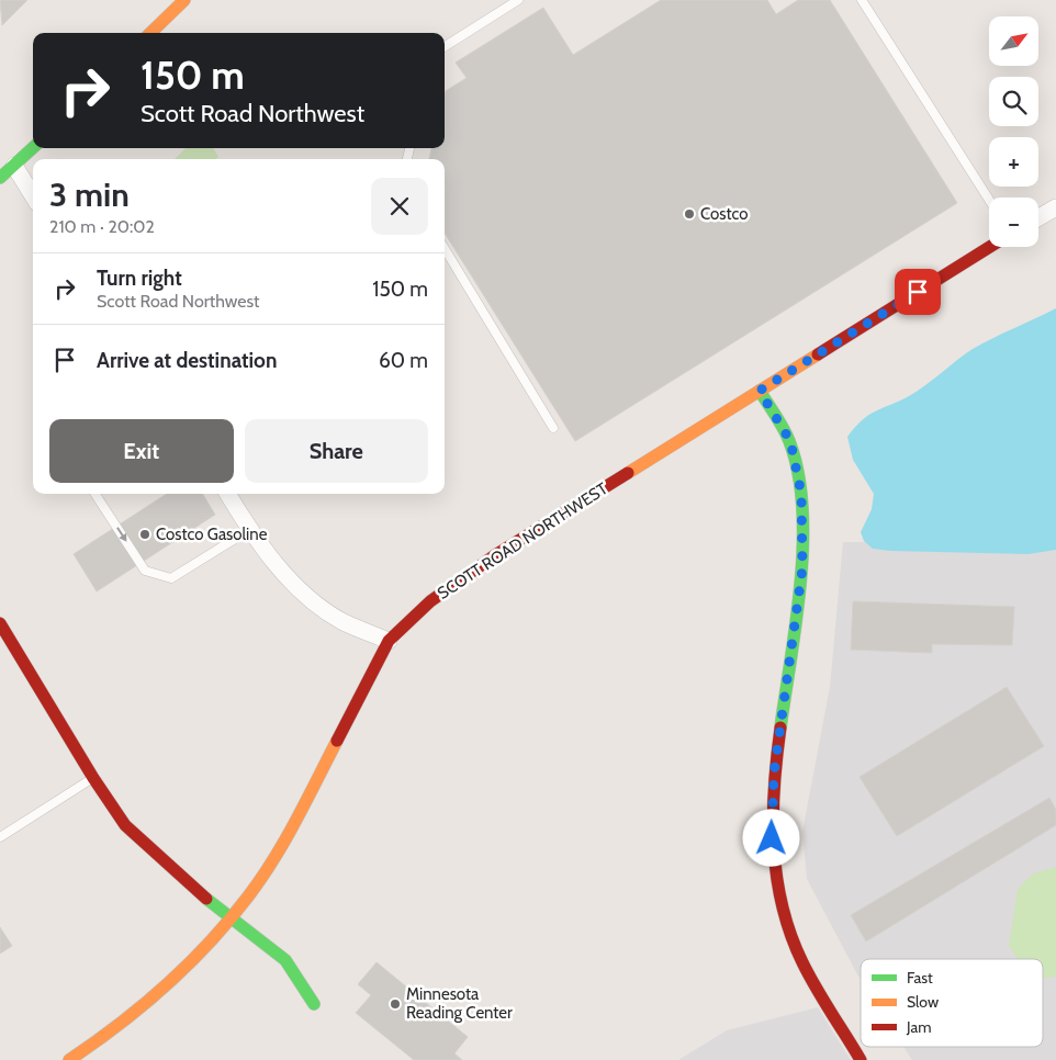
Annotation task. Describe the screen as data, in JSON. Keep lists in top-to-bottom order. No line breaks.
{"streets":{"street":["SCOTT ROAD NORTHWEST"]},"places":["Costco","Costco Gasoline","Minnesota Reading Center"],"legend":["Fast","Slow","Jam"],"north":"top right","page":{"map_buttons":["+","−"],"turn":["150 m","Scott Road Northwest"],"heading":["3 min","210 m · 20:02"],"list":[{"name":"Turn right","note":"Scott Road Northwest","value":"150 m"},{"name":"Arrive at destination","value":"60 m"}],"buttons":["Exit","Share"]}}
